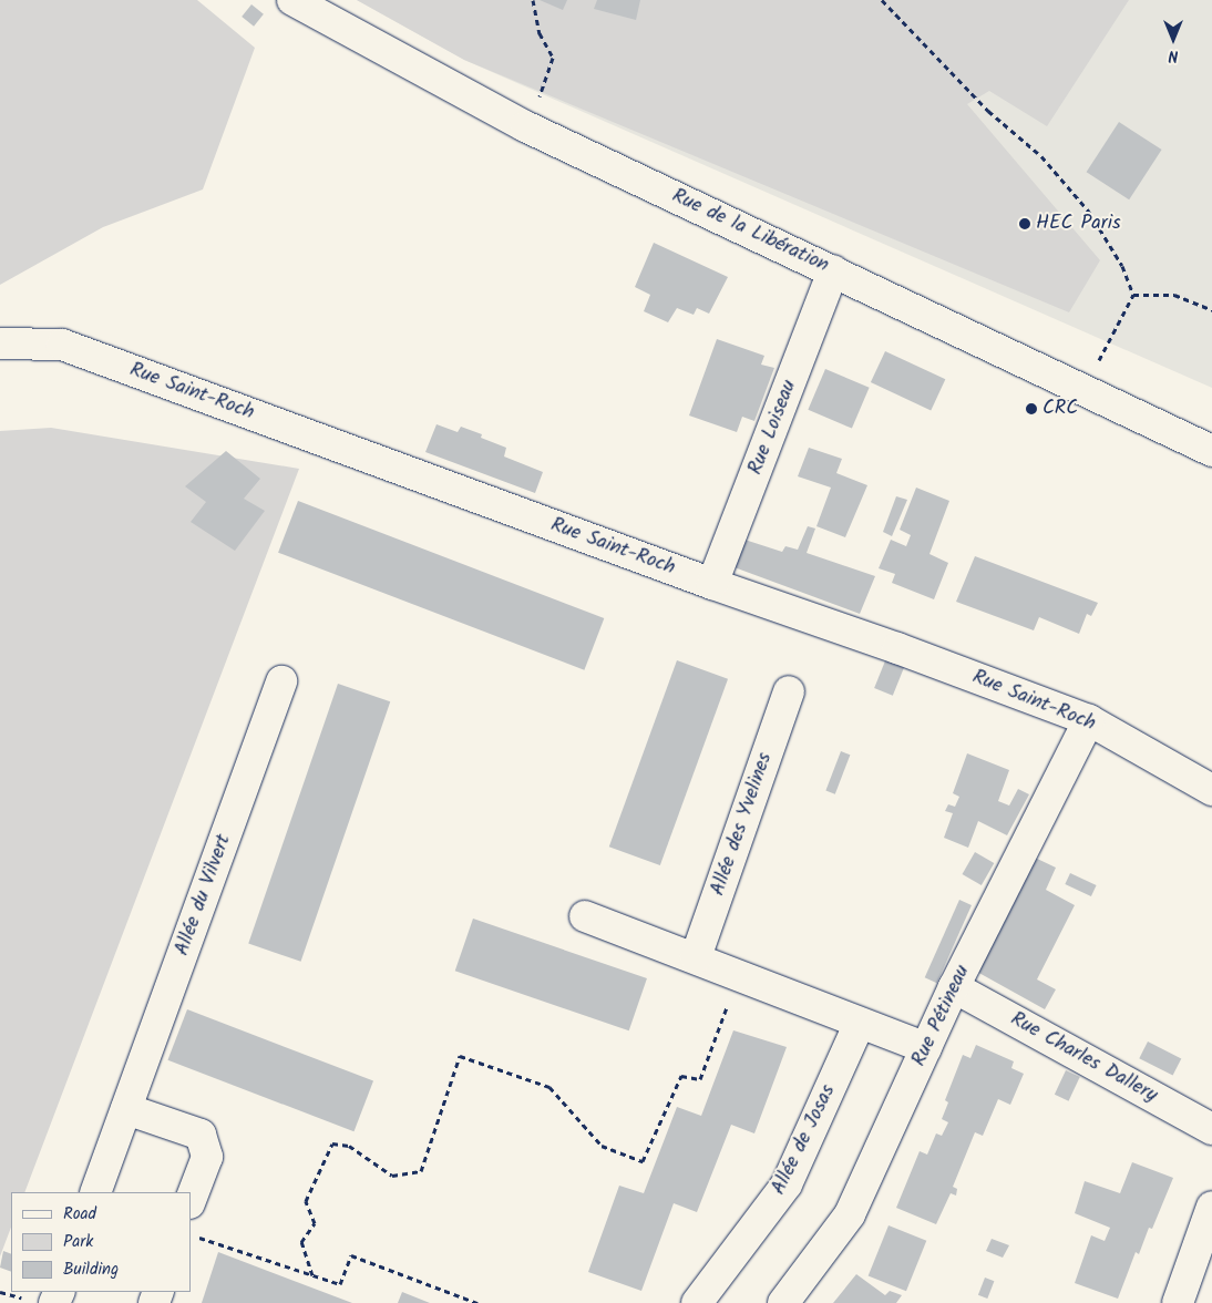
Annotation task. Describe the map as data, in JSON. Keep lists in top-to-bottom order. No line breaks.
{"streets":{"street":["Rue de la Libération","Rue Saint-Roch","Rue Loiseau","Allée des Yvelines","Allée du Vilvert","Rue Pétineau","Rue Charles Dallery","Allée de Josas"]},"crossings":[["Rue de la Libération","Rue Loiseau"],["Rue Saint-Roch","Rue Loiseau"],["Rue Saint-Roch","Rue Pétineau"],["Rue Pétineau","Rue Charles Dallery"]],"places":["HEC Paris","CRC"],"legend":["Road","Park","Building"],"north":"bottom"}
